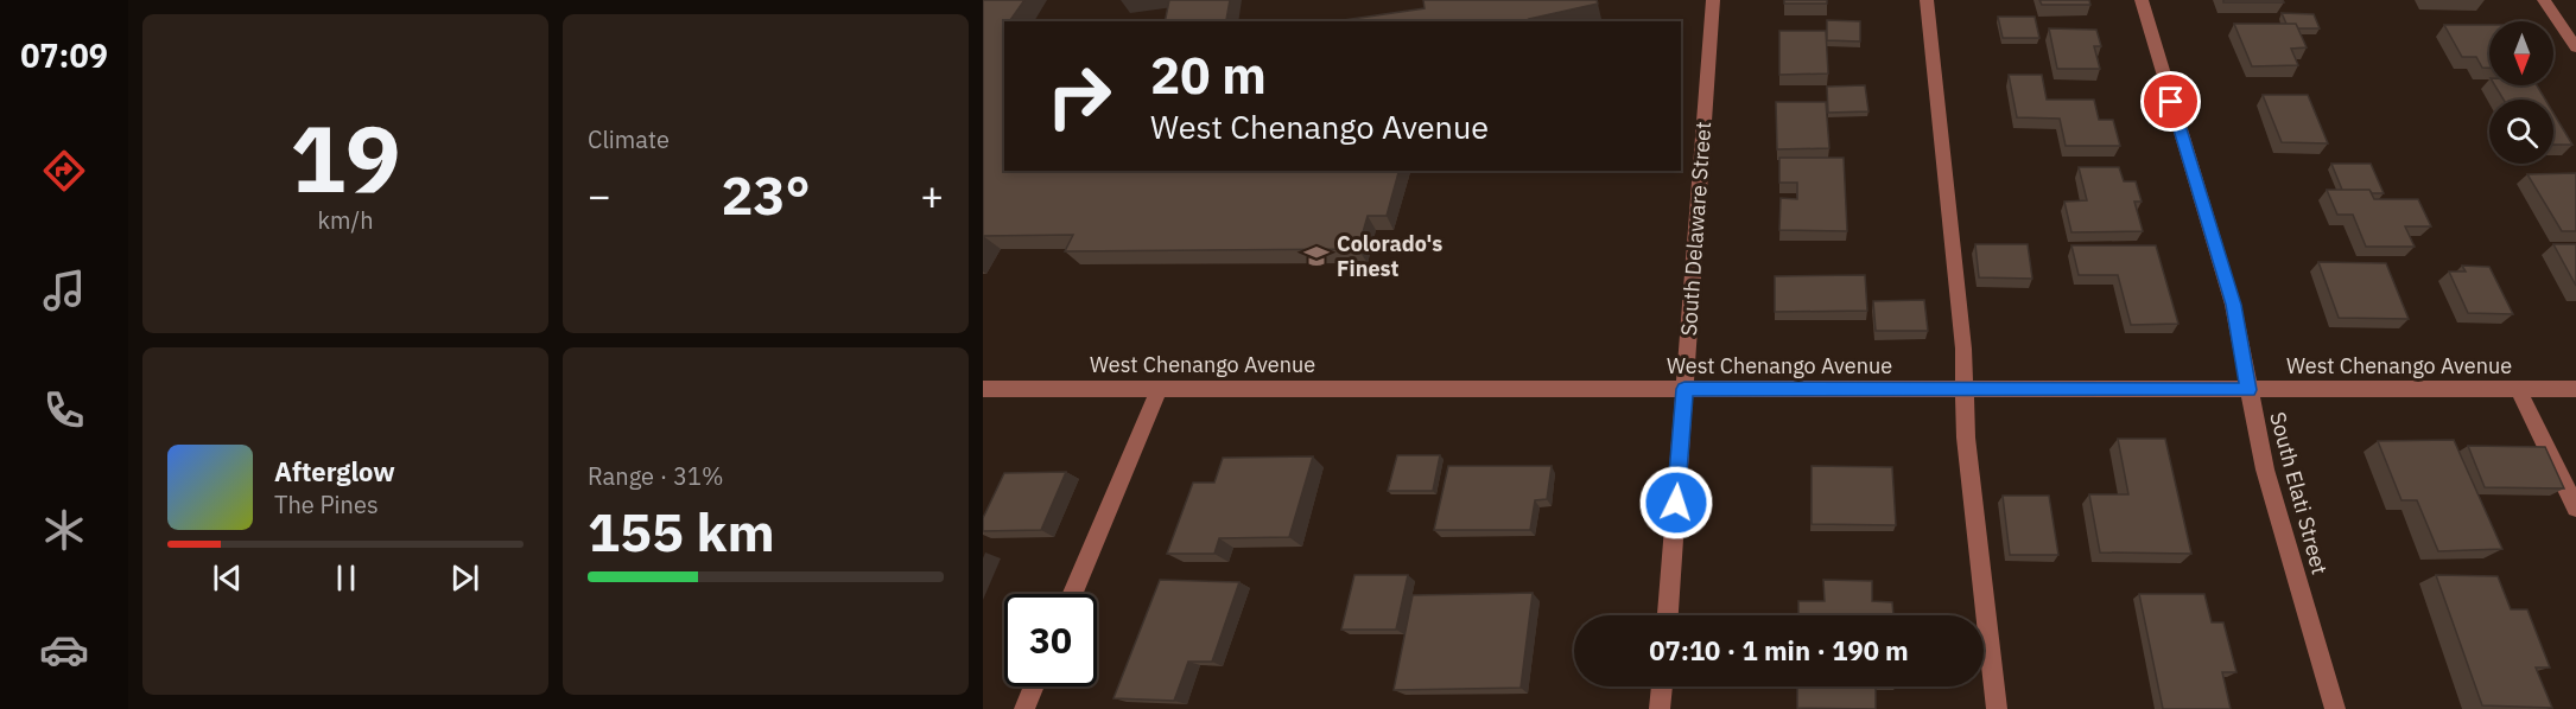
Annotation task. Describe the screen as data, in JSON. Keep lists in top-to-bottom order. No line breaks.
{"streets":{"street":["South Delaware Street","West Chenango Avenue","South Elati Street"]},"crossings":[["South Delaware Street","West Chenango Avenue"],["West Chenango Avenue","South Elati Street"]],"places":{"school or university":["Colorado's Finest"]},"north":"bottom","page":{"tabs":"07:09","tile":[["19","km/h"],"Climate",["Range · 31%","155 km"]],"turn":["20 m","West Chenango Avenue"],"heat":["−","23°","+"],"song":["Afterglow","The Pines"],"limit":"30","trip":"07:10 · 1 min · 190 m"}}
